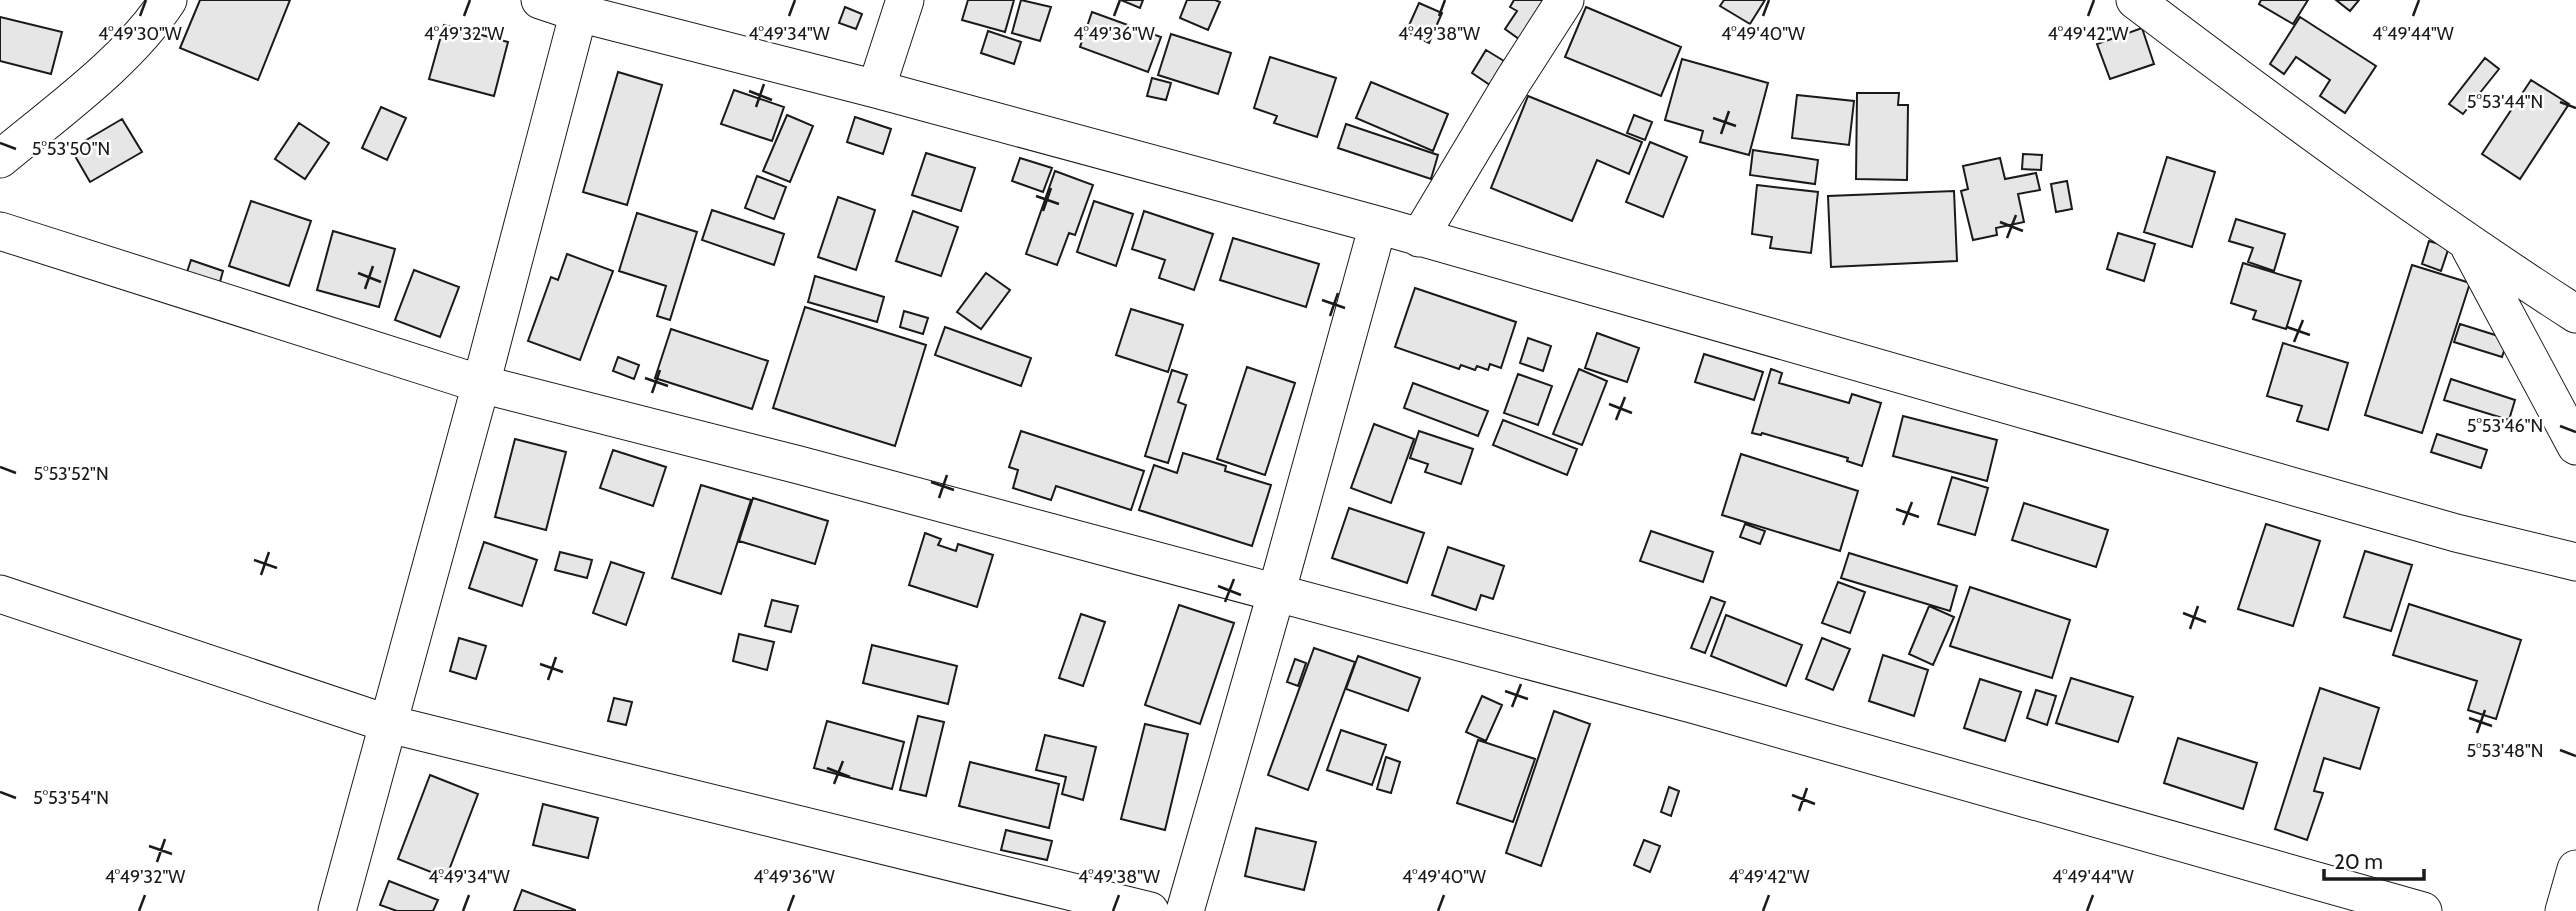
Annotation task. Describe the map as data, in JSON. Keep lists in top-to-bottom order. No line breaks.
{"scale_bar":"20 m","coordinates":["4°49'30\"W","4°49'32\"W","4°49'34\"W","4°49'36\"W","4°49'38\"W","4°49'40\"W","4°49'44\"W","4°49'42\"W","5°53'44\"N","5°53'50\"N","5°53'46\"N","5°53'52\"N","5°53'48\"N","5°53'54\"N"]}
